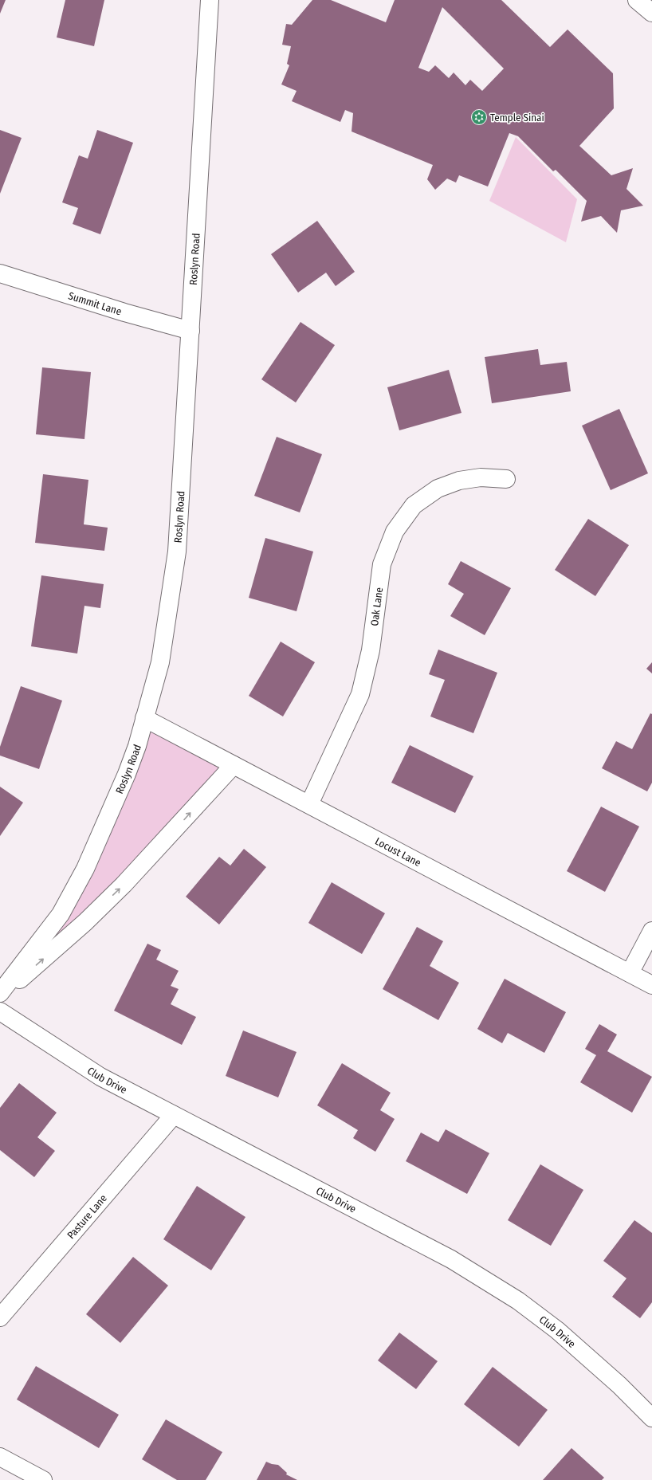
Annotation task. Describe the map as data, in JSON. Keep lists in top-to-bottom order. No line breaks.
{"streets":{"street":["Roslyn Road","Summit Lane","Oak Lane","Locust Lane","Club Drive","Pasture Lane"]},"crossings":[["Roslyn Road","Summit Lane"],["Roslyn Road","Locust Lane"],["Oak Lane","Locust Lane"],["Club Drive","Pasture Lane"]],"places":{"synagogue":["Temple Sinai"]}}
